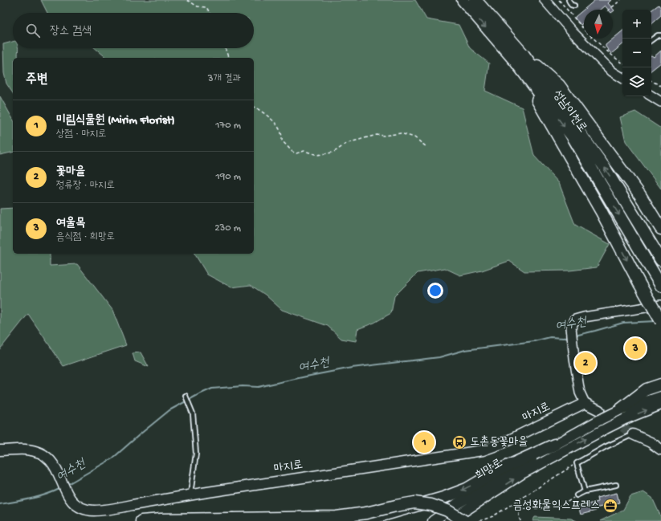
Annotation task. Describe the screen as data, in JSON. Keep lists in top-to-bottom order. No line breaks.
{"streets":{"main road":["성남이천로","마지로","희망로"]},"water":["여수천"],"places":{"bus stop":["도촌동꽃마을"],"office":["금성화물익스프레스"]},"north":"bottom","page":{"map_buttons":["+","−"],"search":"장소 검색","heading":["주변","3개 결과"],"list":[{"mark":"1","name":"미림식물원 (Mirim Florist)","note":"상점 · 마지로","value":"170 m"},{"mark":"2","name":"꽃마을","note":"정류장 · 마지로","value":"190 m"},{"mark":"3","name":"여울목","note":"음식점 · 희망로","value":"230 m"}],"pins":["3","2","1"]}}
